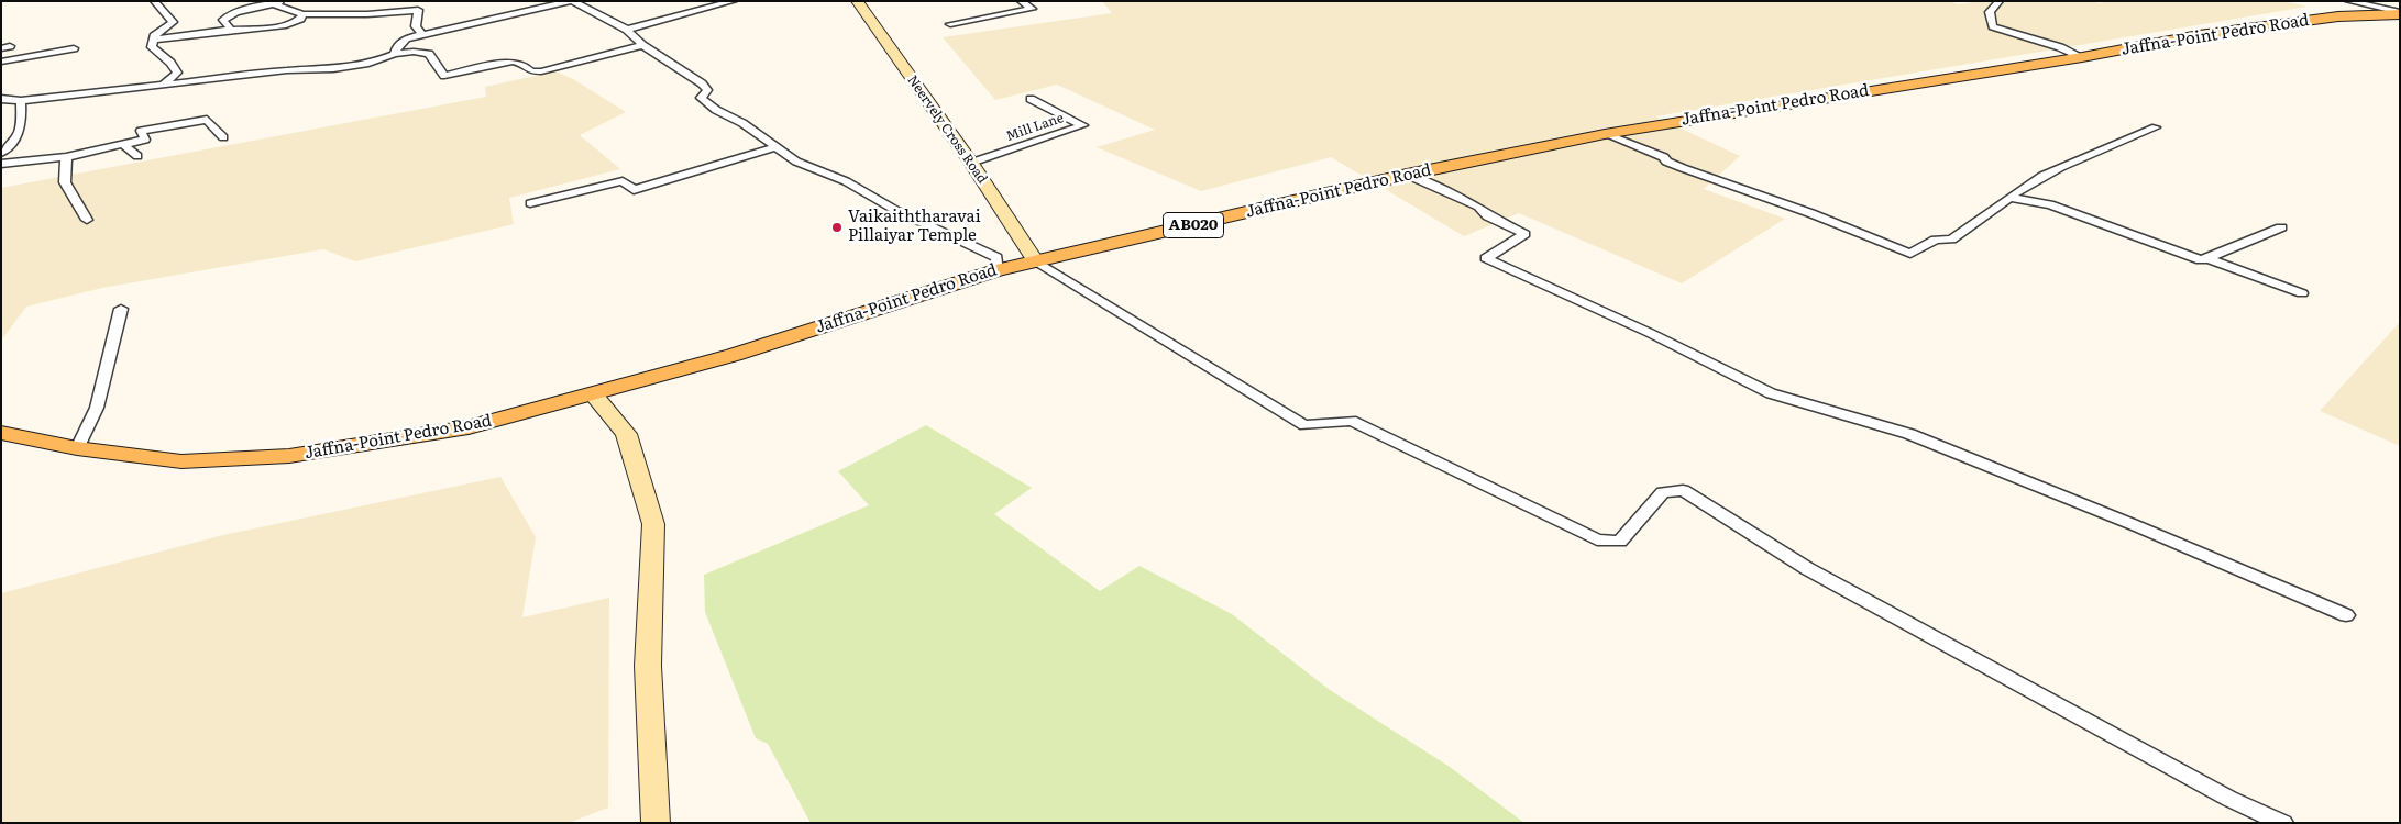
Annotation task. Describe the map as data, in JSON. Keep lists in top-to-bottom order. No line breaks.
{"streets":{"main road":["Jaffna-Point Pedro Road","AB020"],"street":["Mill Lane","Neervely Cross Road"]},"crossings":[["Jaffna-Point Pedro Road","Neervely Cross Road"],["Mill Lane","Neervely Cross Road"]],"places":["Vaikaiththaravai Pillaiyar Temple"]}
